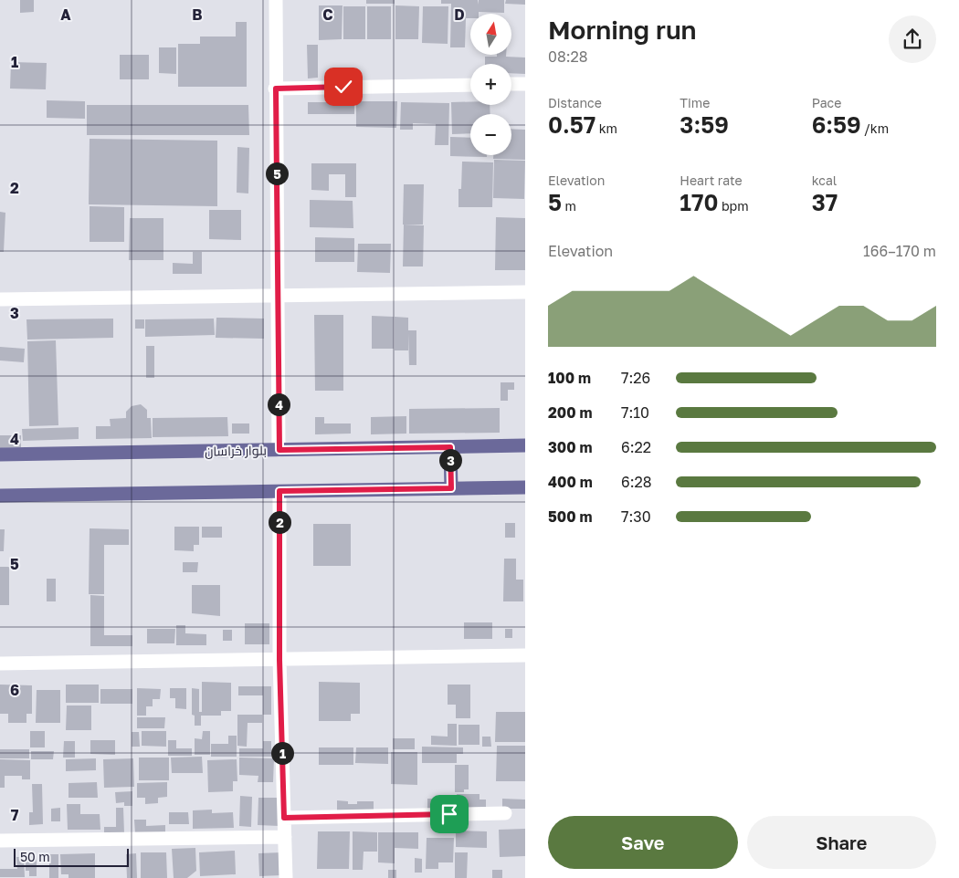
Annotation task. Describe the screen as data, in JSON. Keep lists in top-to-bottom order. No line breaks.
{"streets":{"main road":["بلوار خراسان"]},"scale_bar":"50 m","north":"top","page":{"heading":["Morning run","08:28"],"map_buttons":["+","−"],"stats":[["Distance","0.57 km"],["Time","3:59"],["Pace","6:59 /km"],["Elevation","5 m"],["Heart rate","170 bpm"],["kcal","37"]],"pins":["5","4","3","2","1"],"chart":["Elevation","166–170 m"],"list":[{"name":"100 m","note":"7:26"},{"name":"200 m","note":"7:10"},{"name":"300 m","note":"6:22"},{"name":"400 m","note":"6:28"},{"name":"500 m","note":"7:30"}],"buttons":["Save","Share"],"scale":"50 m"},"grid":{"columns":["A","B","C","D"],"rows":["1","2","3","4","5","6","7"]}}
